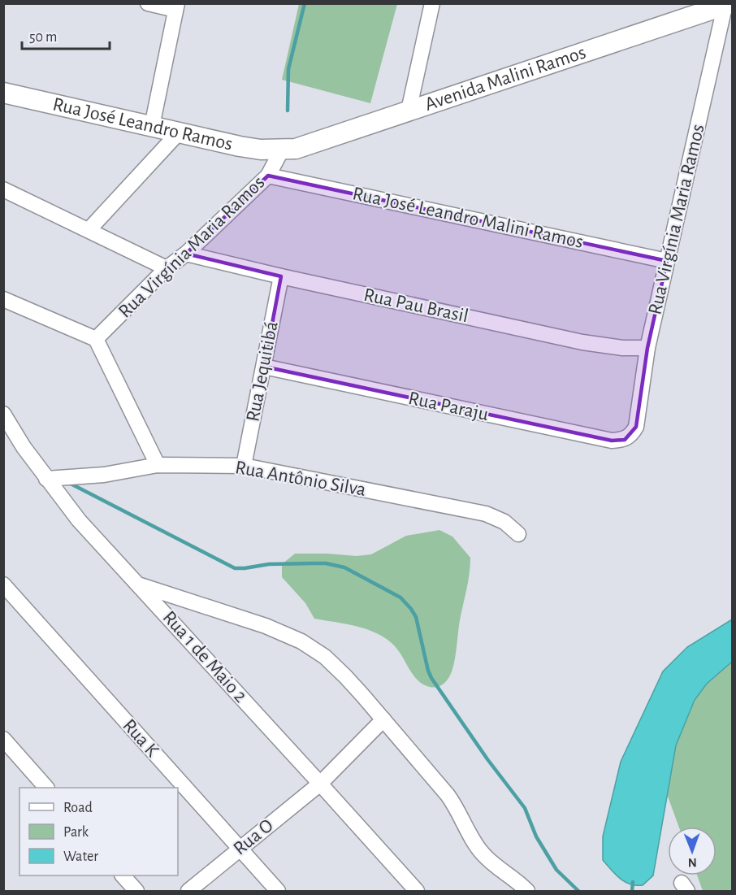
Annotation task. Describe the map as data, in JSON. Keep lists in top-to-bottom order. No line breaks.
{"streets":{"street":["Avenida Malini Ramos","Rua José Leandro Ramos","Rua José Leandro Malini Ramos","Rua Virgínia Maria Ramos","Rua Pau Brasil","Rua Jequitibá","Rua Paraju","Rua Antônio Silva","Rua 1 de Maio 2","Rua K","Rua O"]},"crossings":[["Avenida Malini Ramos","Rua José Leandro Ramos"],["Avenida Malini Ramos","Rua Virgínia Maria Ramos"],["Rua José Leandro Ramos","Rua Virgínia Maria Ramos"],["Rua José Leandro Malini Ramos","Rua Virgínia Maria Ramos"],["Rua Virgínia Maria Ramos","Rua Pau Brasil"],["Rua Virgínia Maria Ramos","Rua Paraju"],["Rua Pau Brasil","Rua Jequitibá"],["Rua Jequitibá","Rua Paraju"],["Rua Jequitibá","Rua Antônio Silva"],["Rua Antônio Silva","Rua 1 de Maio 2"],["Rua 1 de Maio 2","Rua O"],["Rua K","Rua O"]],"legend":["Road","Park","Water"],"scale_bar":"50 m","north":"bottom"}
